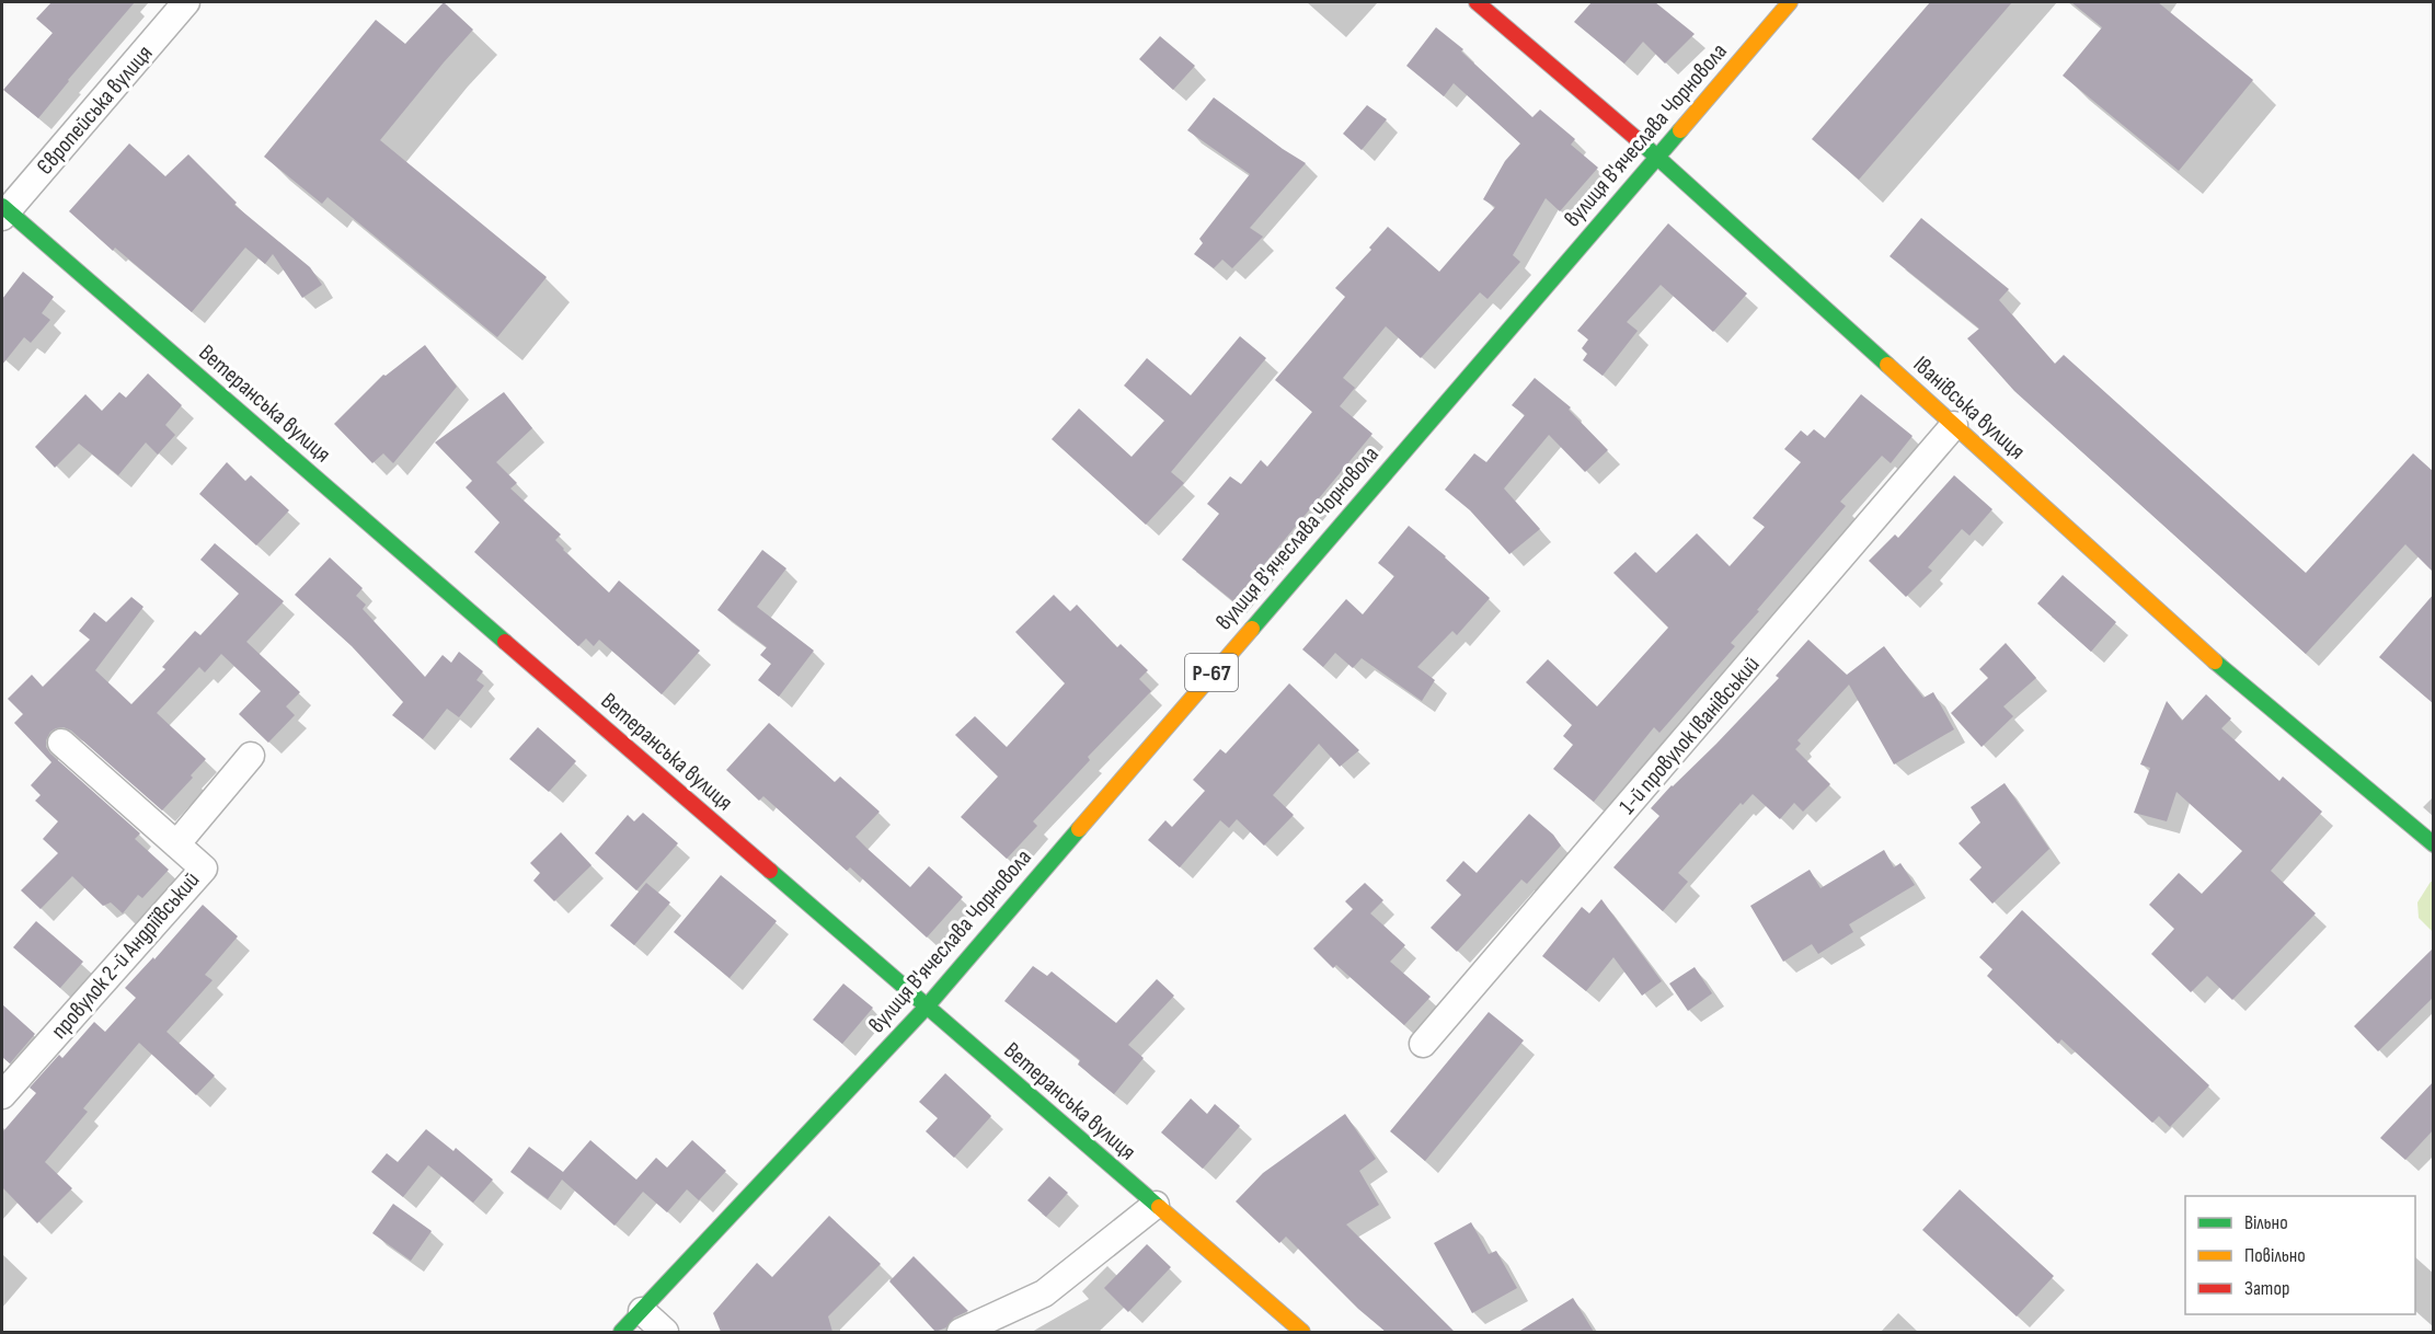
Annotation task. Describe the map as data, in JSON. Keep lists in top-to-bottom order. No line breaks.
{"streets":{"street":["Європейська вулиця","вулиця В'ячеслава Чорновола","Ветеранська вулиця","Іванівська вулиця","Р-67","1-й провулок Іванівський","провулок 2-й Андріївський"]},"crossings":[["Європейська вулиця","Ветеранська вулиця"],["вулиця В'ячеслава Чорновола","Ветеранська вулиця"],["вулиця В'ячеслава Чорновола","Іванівська вулиця"],["Іванівська вулиця","1-й провулок Іванівський"]],"legend":["Вільно","Повільно","Затор"]}
